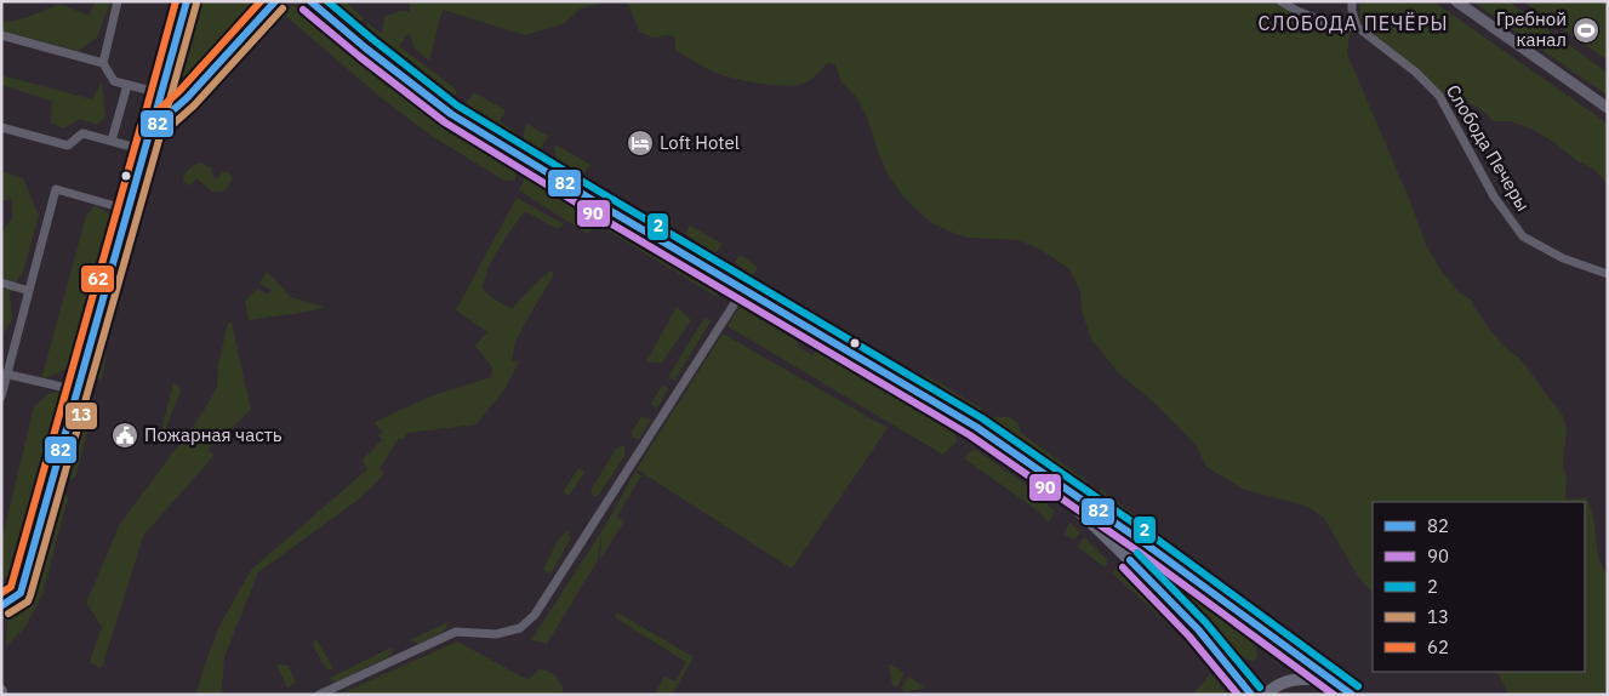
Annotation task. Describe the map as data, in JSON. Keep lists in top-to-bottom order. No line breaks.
{"streets":{"street":["Слобода Печеры"]},"districts":["СЛОБОДА ПЕЧЁРЫ"],"places":{"sports":["Гребной канал"],"hotel":["Loft Hotel"],"public building":["Пожарная часть"]},"lines":["transit line 82","transit line 2","transit line 62","transit line 13","transit line 90"],"legend":["82","90","2","13","62"]}
